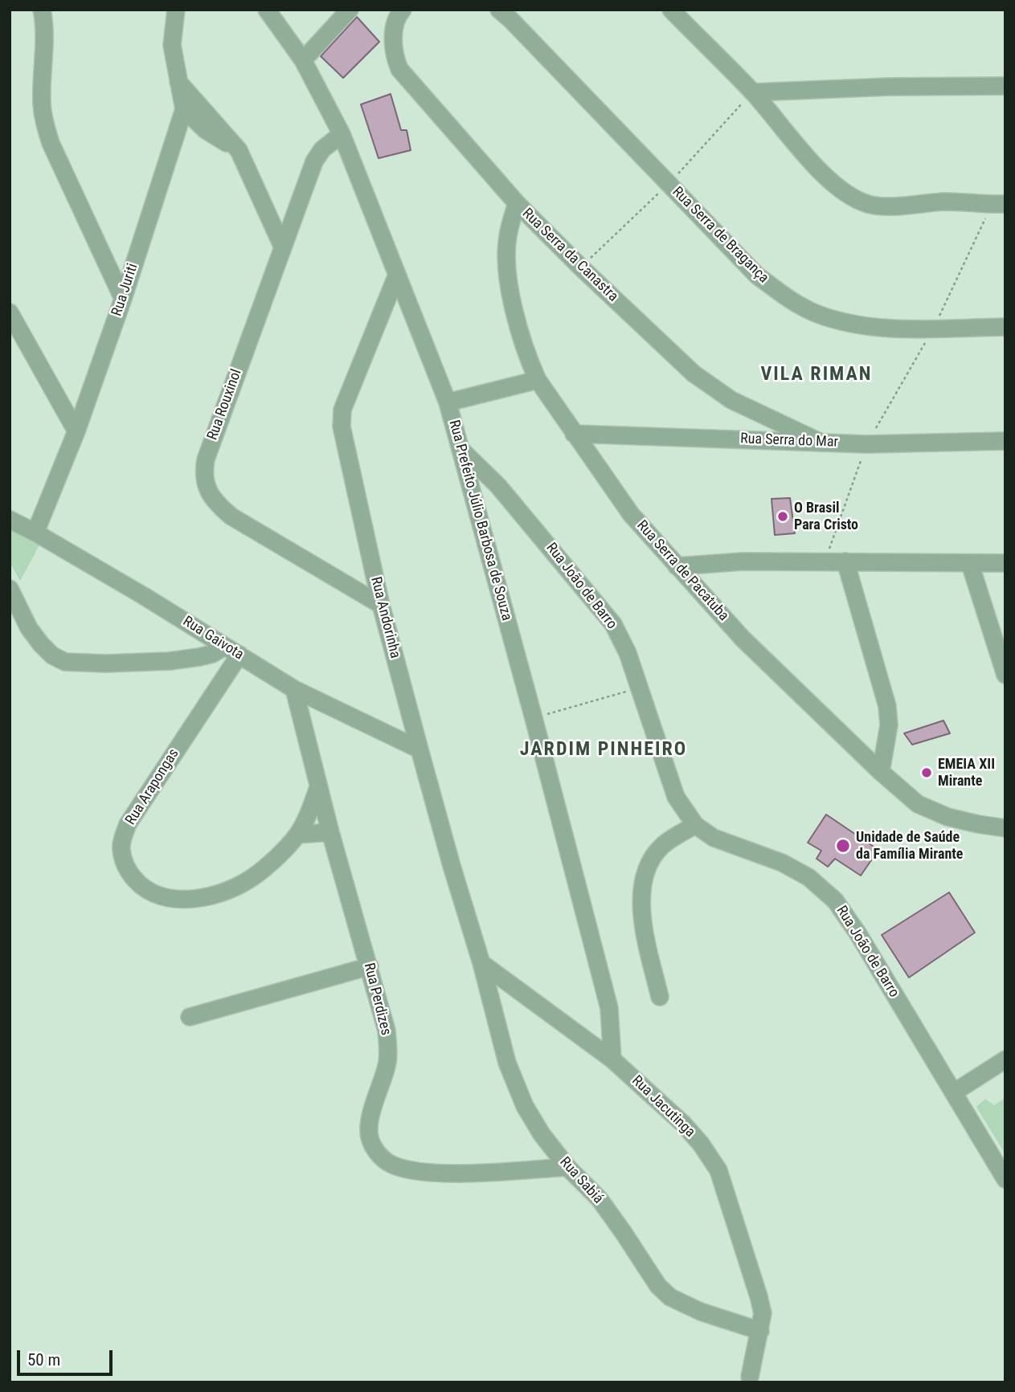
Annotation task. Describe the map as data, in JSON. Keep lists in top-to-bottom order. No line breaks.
{"streets":{"street":["Rua Serra de Bragança","Rua Serra da Canastra","Rua Juriti","Rua Rouxinol","Rua Serra do Mar","Rua Prefeito Júlio Barbosa de Souza","Rua Serra de Pacatuba","Rua João de Barro","Rua Andorinha","Rua Gaivota","Rua Arapongas","Rua Perdizes","Rua Jacutinga","Rua Sabiá"]},"crossings":[["Rua Serra da Canastra","Rua Serra do Mar"],["Rua Serra da Canastra","Rua Serra de Pacatuba"],["Rua Juriti","Rua Gaivota"],["Rua Rouxinol","Rua Prefeito Júlio Barbosa de Souza"],["Rua Rouxinol","Rua Andorinha"],["Rua Serra do Mar","Rua Serra de Pacatuba"],["Rua Prefeito Júlio Barbosa de Souza","Rua João de Barro"],["Rua Prefeito Júlio Barbosa de Souza","Rua Andorinha"],["Rua Prefeito Júlio Barbosa de Souza","Rua Jacutinga"],["Rua Andorinha","Rua Gaivota"],["Rua Andorinha","Rua Jacutinga"],["Rua Andorinha","Rua Sabiá"],["Rua Gaivota","Rua Arapongas"],["Rua Gaivota","Rua Perdizes"],["Rua Arapongas","Rua Perdizes"],["Rua Perdizes","Rua Sabiá"],["Rua Jacutinga","Rua Sabiá"]],"districts":["VILA RIMAN","JARDIM PINHEIRO"],"places":["O Brasil Para Cristo","EMEIA XII Mirante","Unidade de Saúde da Família Mirante"],"scale_bar":"50 m"}
